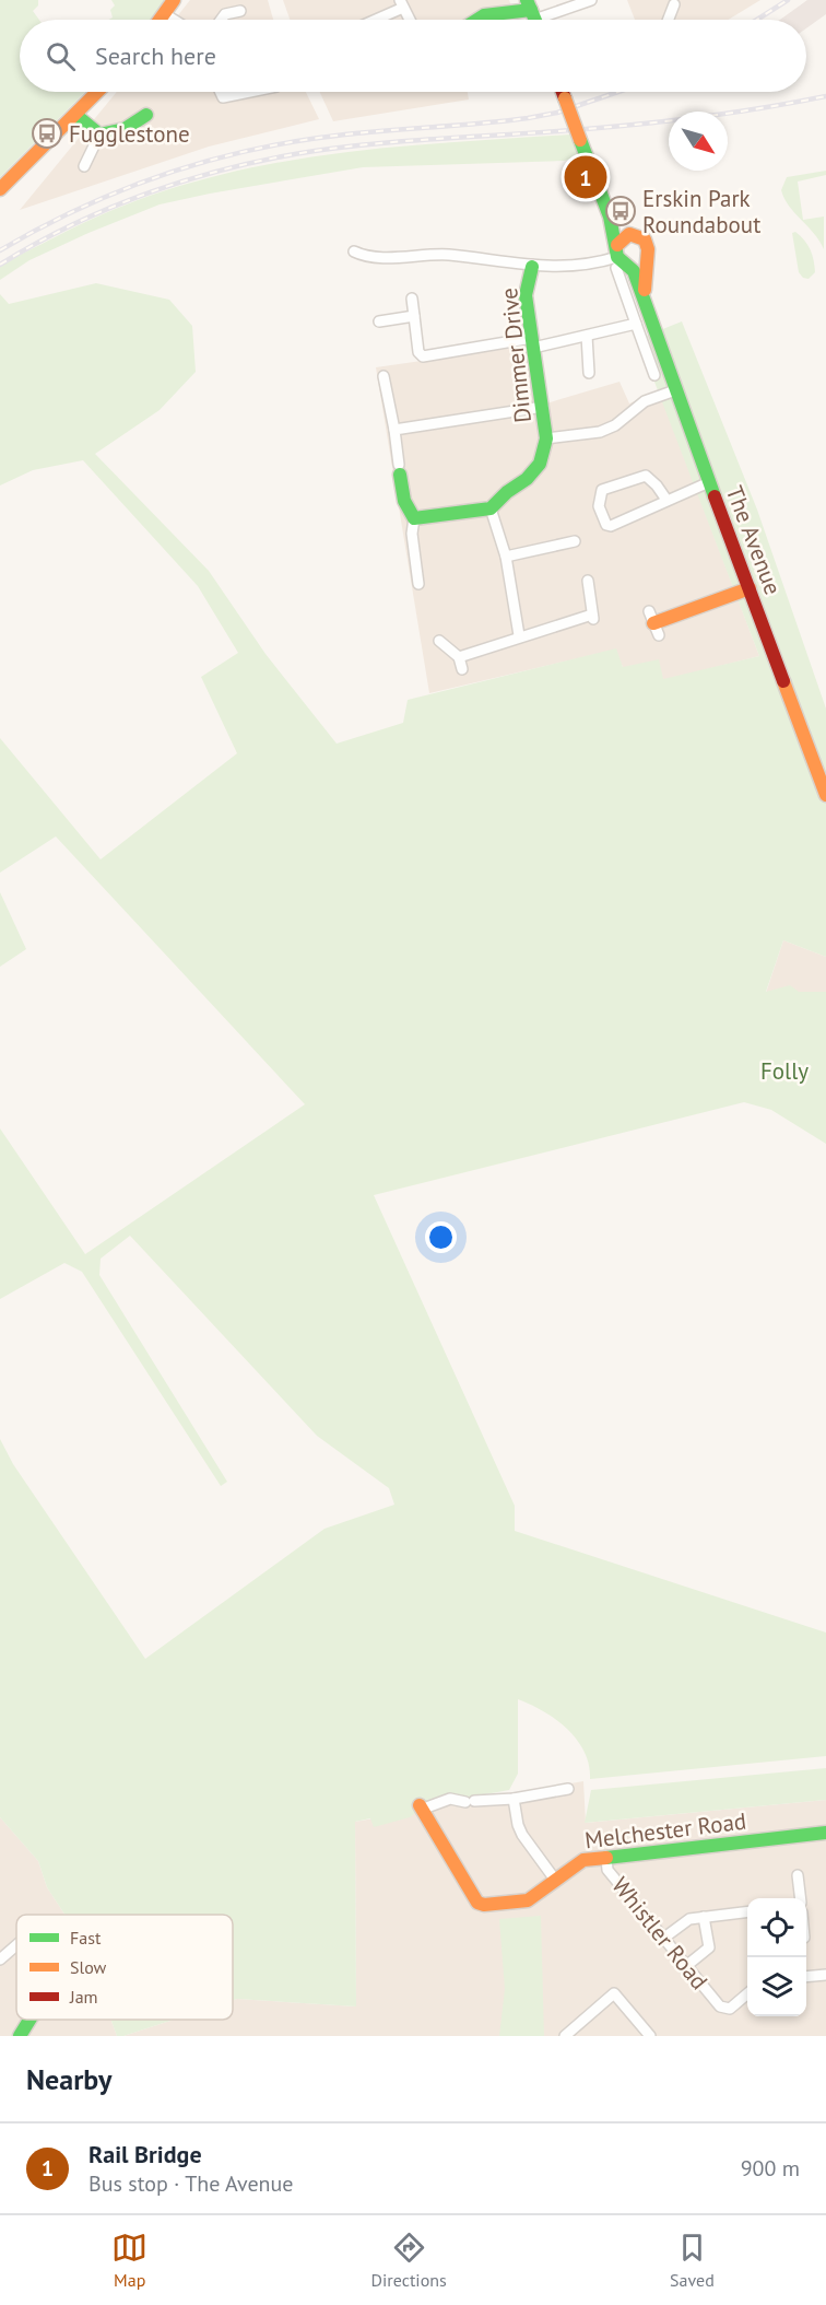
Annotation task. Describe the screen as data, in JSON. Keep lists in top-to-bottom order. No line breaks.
{"streets":{"main road":["Dimmer Drive","The Avenue","Melchester Road"],"street":["Whistler Road"]},"crossings":[["Melchester Road","Whistler Road"]],"parks":["Folly"],"places":{"bus stop":["Fugglestone","Erskin Park Roundabout"]},"legend":["Fast","Slow","Jam"],"north":"bottom right","page":{"search":"Search here","pins":"1","heading":"Nearby","list":[{"mark":"1","name":"Rail Bridge","note":"Bus stop · The Avenue","value":"900 m"}],"nav":["Map","Directions","Saved"]}}
